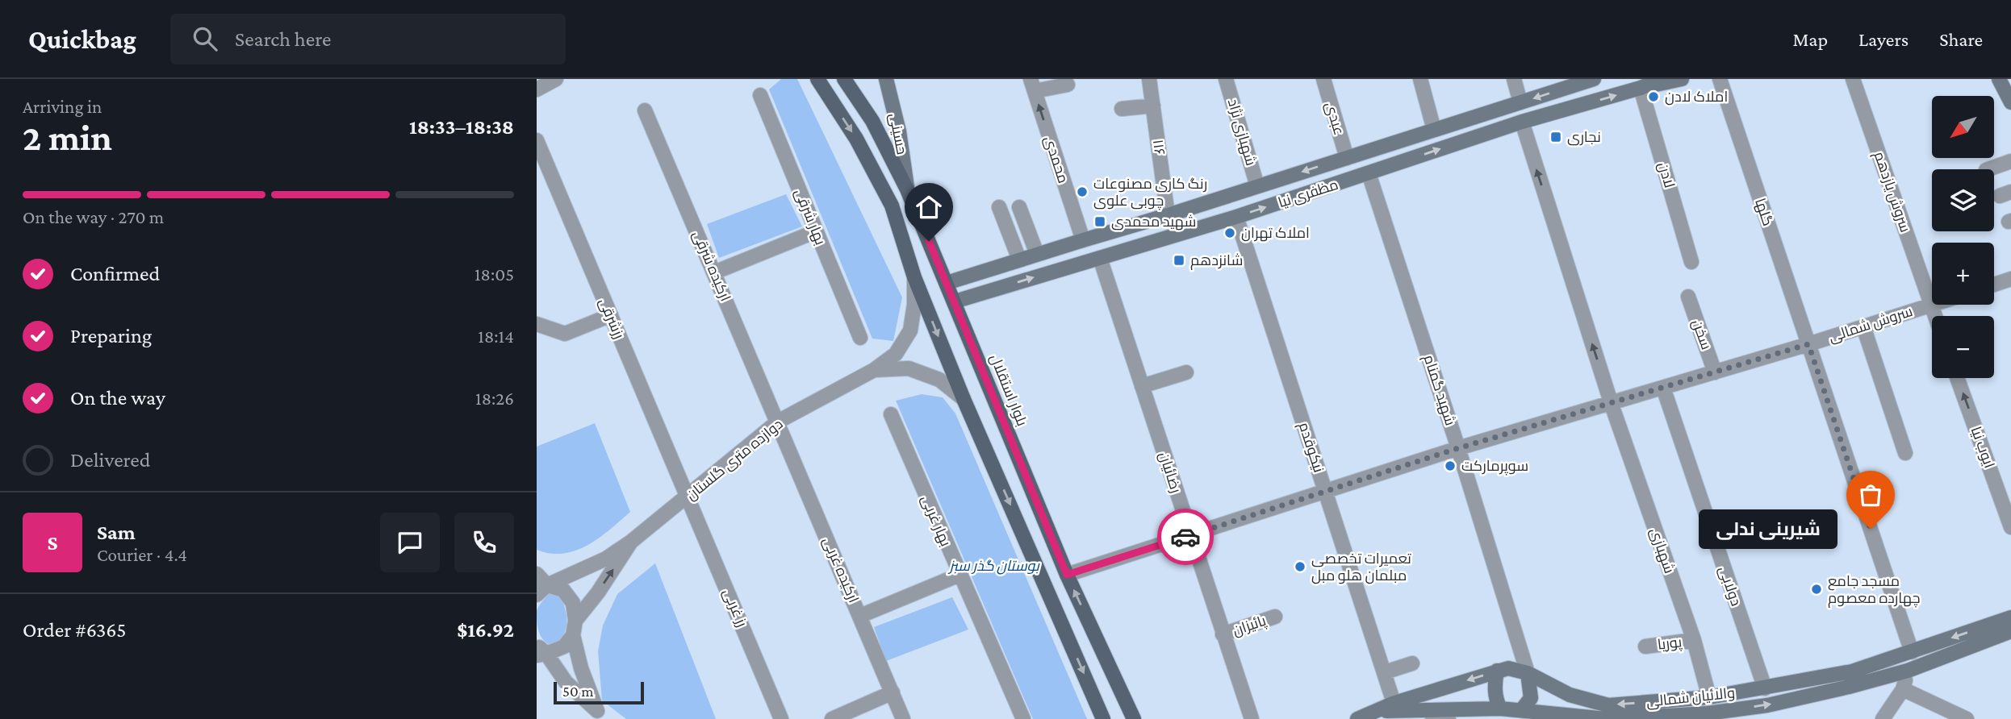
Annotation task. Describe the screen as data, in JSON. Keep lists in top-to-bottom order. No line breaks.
{"streets":{"main road":["حسینی","مظفری نیا","بلوار استقلال","والائیان شمالی"],"street":["عبدی","شهبازی نژاد","۱۱۶","محمدی","لادن","سروش یازدهم","گلها","بهار شرقی","ارکیده شرقی","رزشرقی","سروش شمالی","سخن","شهید گمنام","نیکوقدم","ایوب نیا","دوازده متری گلستان","رضائیان","بهار غربی","شهبازی","ارکیده غربی","دولابی","رز غربی","پائیزان","پوریا"]},"crossings":[["عبدی","مظفری نیا"],["شهبازی نژاد","مظفری نیا"],["حسینی","بلوار استقلال"],["۱۱۶","مظفری نیا"],["محمدی","مظفری نیا"],["لادن","مظفری نیا"],["سروش یازدهم","سروش شمالی"],["مظفری نیا","بلوار استقلال"],["مظفری نیا","شهید گمنام"],["مظفری نیا","نیکوقدم"],["مظفری نیا","رضائیان"],["مظفری نیا","شهبازی"],["گلها","سروش شمالی"],["گلها","والائیان شمالی"],["ارکیده شرقی","دوازده متری گلستان"],["ارکیده شرقی","ارکیده غربی"],["رزشرقی","دوازده متری گلستان"],["رزشرقی","رز غربی"],["سروش شمالی","سخن"],["سروش شمالی","بلوار استقلال"],["سروش شمالی","شهید گمنام"],["سروش شمالی","نیکوقدم"],["سروش شمالی","رضائیان"],["سروش شمالی","شهبازی"],["سروش شمالی","دولابی"],["شهید گمنام","والائیان شمالی"],["نیکوقدم","والائیان شمالی"],["دوازده متری گلستان","ارکیده غربی"],["دوازده متری گلستان","رز غربی"],["رضائیان","پائیزان"],["شهبازی","پوریا"],["شهبازی","والائیان شمالی"],["دولابی","والائیان شمالی"]],"one_way":["شهبازی"],"parks":["بوستان گذر سبز"],"places":{"other":["املاک لادن","رنگ کاری مصنوعات چوبی علوی","املاک تهران","سوپرمارکت","شیرینی ندلی","تعمیرات تخصصی مبلمان هلو مبل","مسجد جامع چهارده معصوم"],"transit":["نجاری","شهید محمدی","شانزدهم"]},"scale_bar":"50 m","north":"bottom left","page":{"header":"Quickbag","search":"Search here","nav":["Map","Layers","Share"],"heading":["2 min","Arriving in","18:33–18:38"],"panel":["Sam","Courier · 4.4","Order #6365","$16.92"],"map_buttons":["+","−"],"bar":"On the way · 270 m","list":[["Confirmed","18:05"],["Preparing","18:14"],["On the way","18:26"],"Delivered"],"bubble":"شیرینی ندلی","round":"S","scale":"50 m"}}
